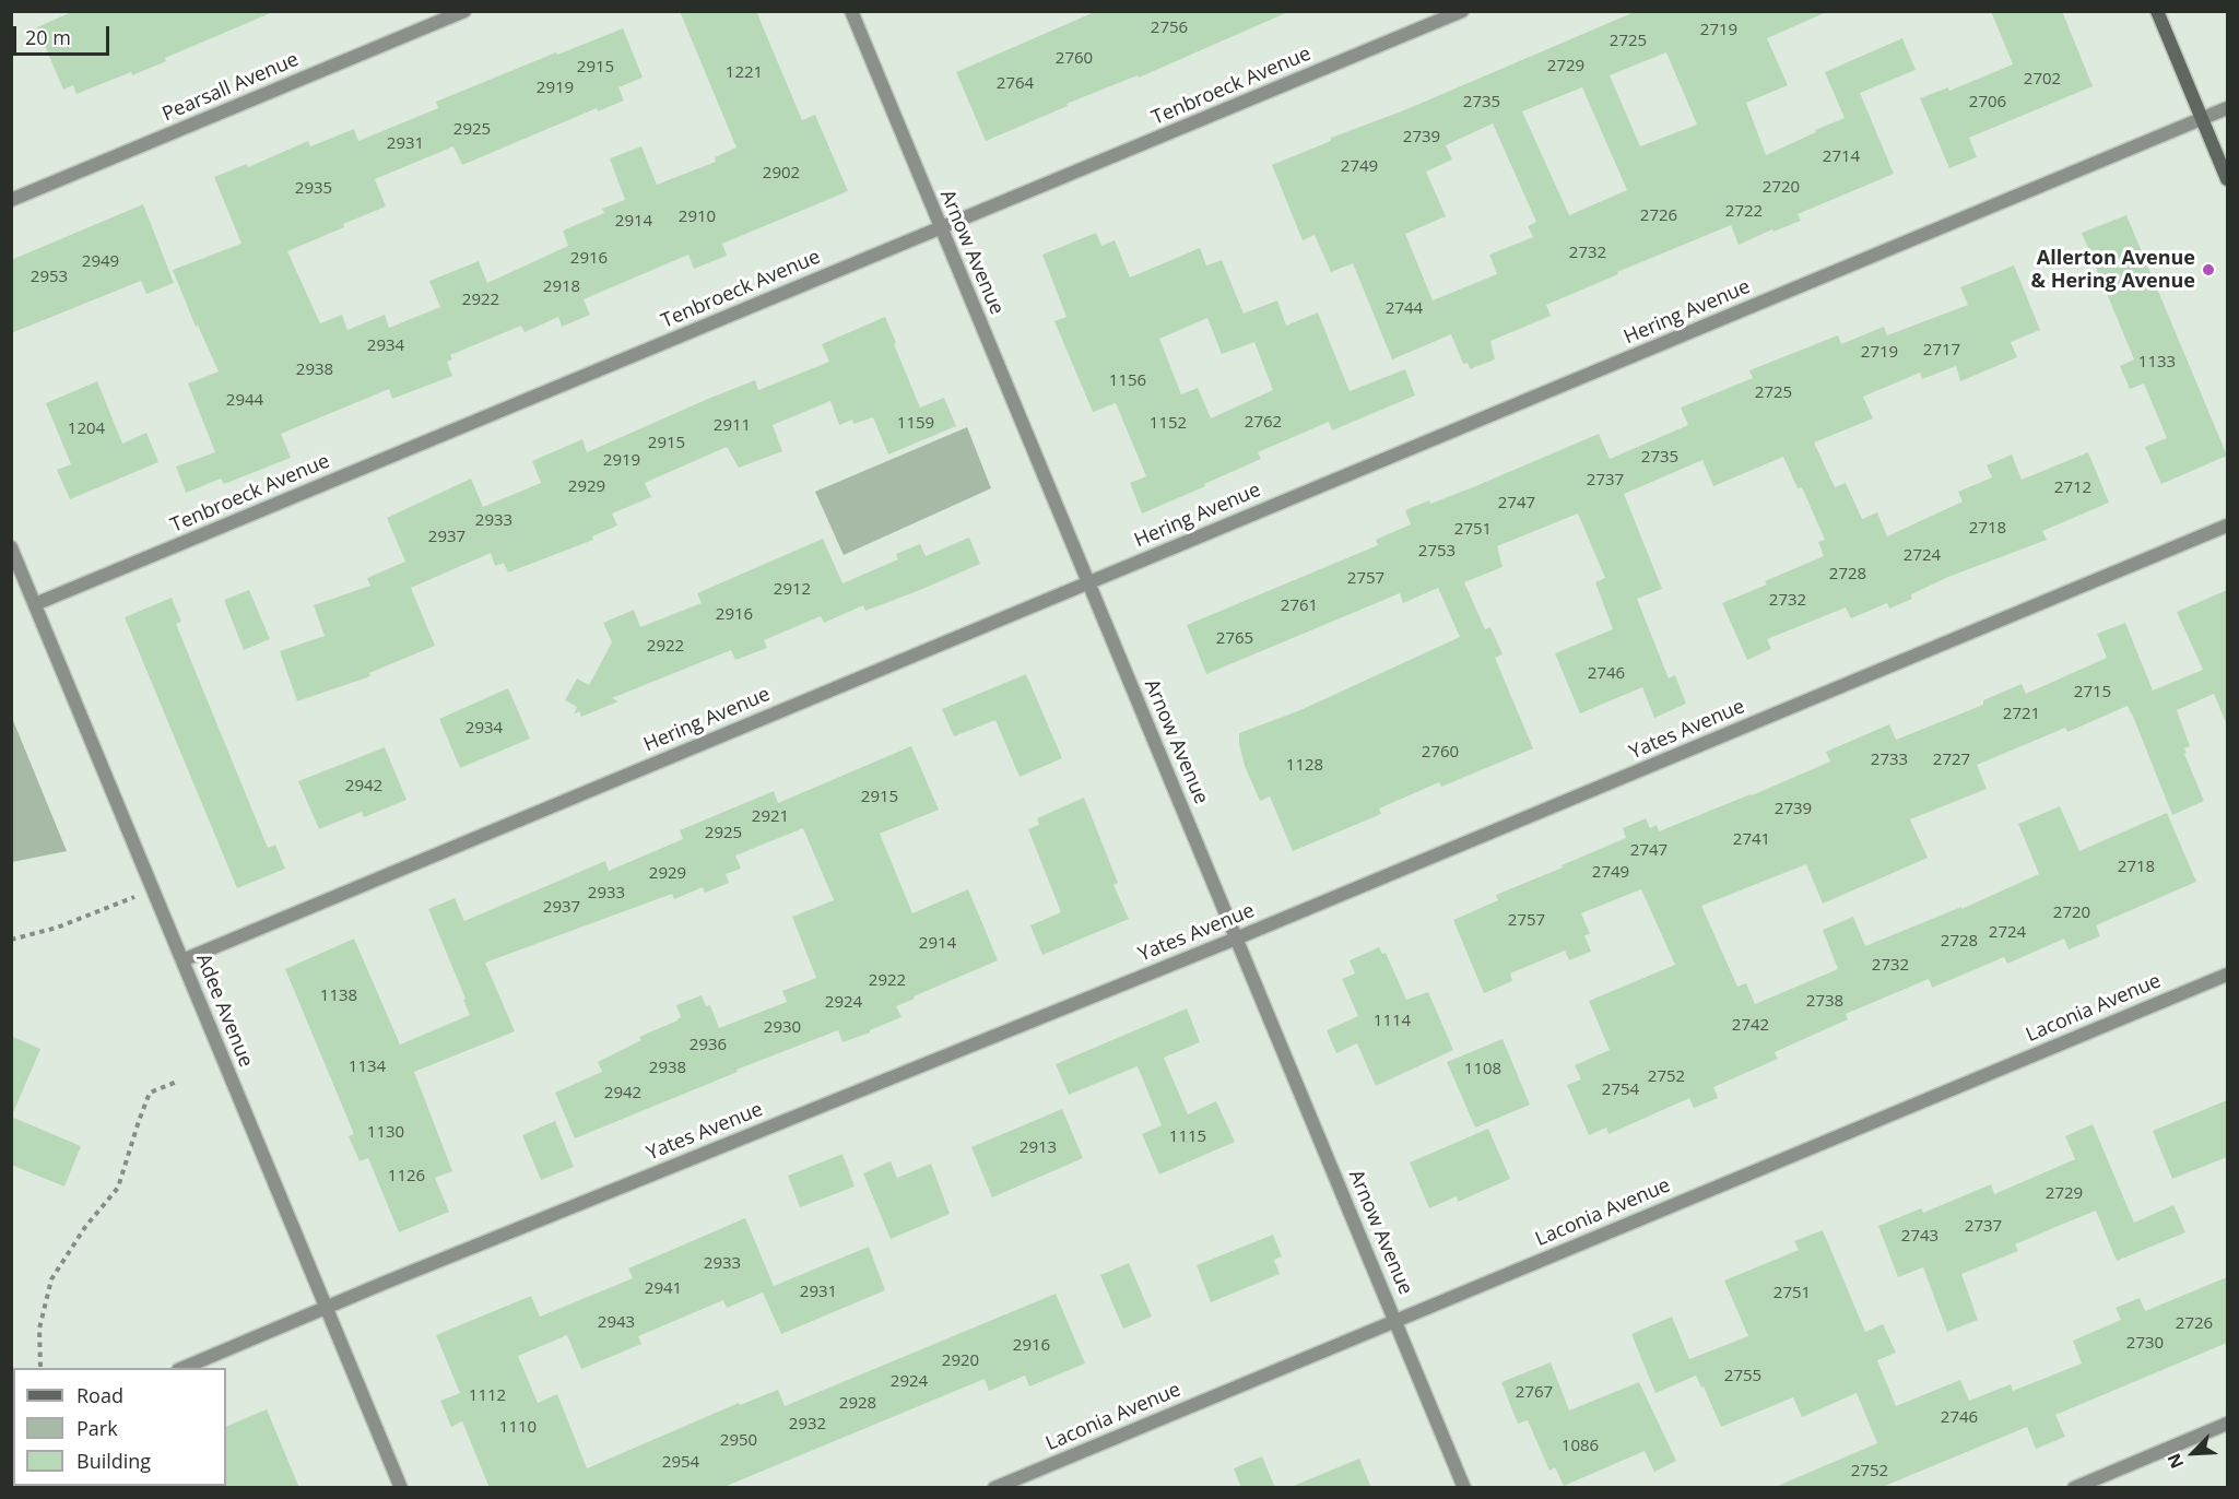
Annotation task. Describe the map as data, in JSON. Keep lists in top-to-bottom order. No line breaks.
{"streets":{"street":["Tenbroeck Avenue","Pearsall Avenue","Arnow Avenue","Hering Avenue","Yates Avenue","Laconia Avenue","Adee Avenue"]},"crossings":[["Tenbroeck Avenue","Arnow Avenue"],["Tenbroeck Avenue","Adee Avenue"],["Arnow Avenue","Hering Avenue"],["Arnow Avenue","Yates Avenue"],["Arnow Avenue","Laconia Avenue"],["Hering Avenue","Adee Avenue"],["Yates Avenue","Adee Avenue"]],"places":["Allerton Avenue & Hering Avenue"],"house_numbers":["2756","2719","2725","2760","2729","2915","1221","2702","2764","2919","2735","2706","2925","2739","2931","2714","2749","2902","2720","2935","2722","2726","2910","2914","2732","2916","2949","2953","2918","2922","2744","2934","2717","2719","1133","2938","1156","2725","2944","2762","1159","1152","2911","1204","2915","2735","2919","2737","2929","2712","2747","2933","2718","2751","2937","2753","2724","2728","2757","2912","2732","2761","2916","2765","2922","2746","2715","2721","2934","2760","2733","2727","1128","2942","2915","2739","2921","2925","2741","2747","2718","2749","2929","2933","2937","2720","2757","2724","2728","2914","2732","2922","1138","2738","2924","1114","2742","2930","2936","1134","2938","1108","2752","2754","2942","1130","1115","2913","1126","2729","2737","2743","2933","2941","2931","2751","2943","2726","2730","2916","2920","2755","2924","2767","1112","2928","2746","2932","1110","2950","1086","2954","2752"],"legend":["Road","Park","Building"],"scale_bar":"20 m","north":"bottom left"}
